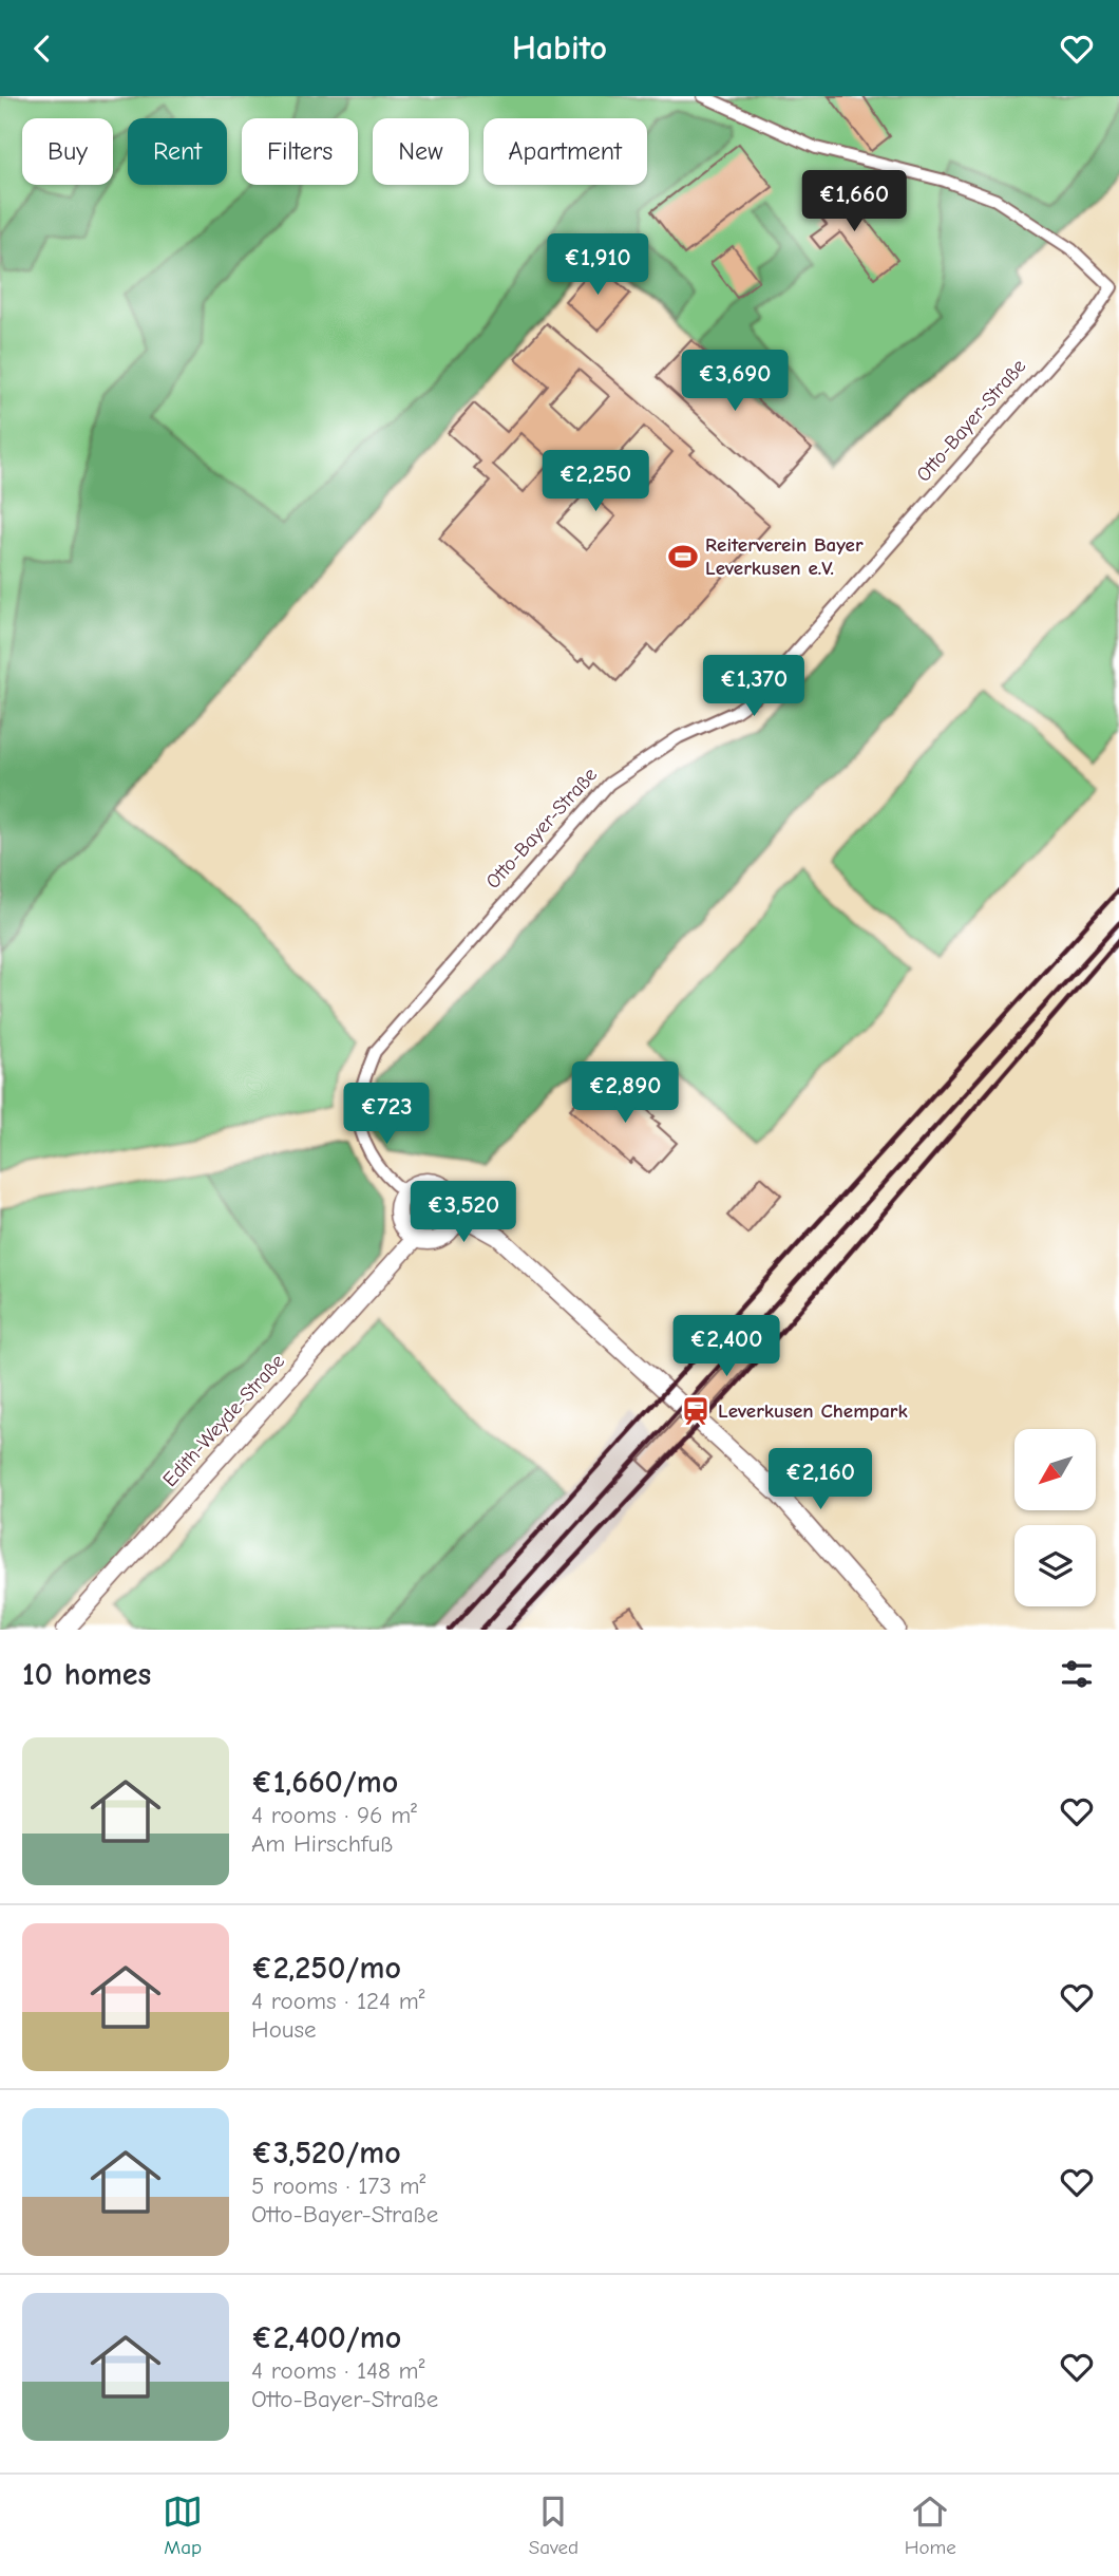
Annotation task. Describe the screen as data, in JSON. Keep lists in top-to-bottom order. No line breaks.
{"streets":{"street":["Otto-Bayer-Straße","Edith-Weyde-Straße"]},"crossings":[["Otto-Bayer-Straße","Edith-Weyde-Straße"]],"places":{"sports":["Reiterverein Bayer Leverkusen e.V."],"station":["Leverkusen Chempark"]},"north":"bottom left","page":{"header":"Habito","chip":["Buy","Rent","Filters","New","Apartment"],"price":["€1,660","€1,910","€3,690","€2,250","€1,370","€2,890","€723","€3,520","€2,400","€2,160"],"heading":"10 homes","list":[{"name":"€1,660/mo","note":"4 rooms · 96 m² · Am Hirschfuß"},{"name":"€2,250/mo","note":"4 rooms · 124 m² · House"},{"name":"€3,520/mo","note":"5 rooms · 173 m² · Otto-Bayer-Straße"},{"name":"€2,400/mo","note":"4 rooms · 148 m² · Otto-Bayer-Straße"}],"tabs":["Map","Saved","Home"]}}
